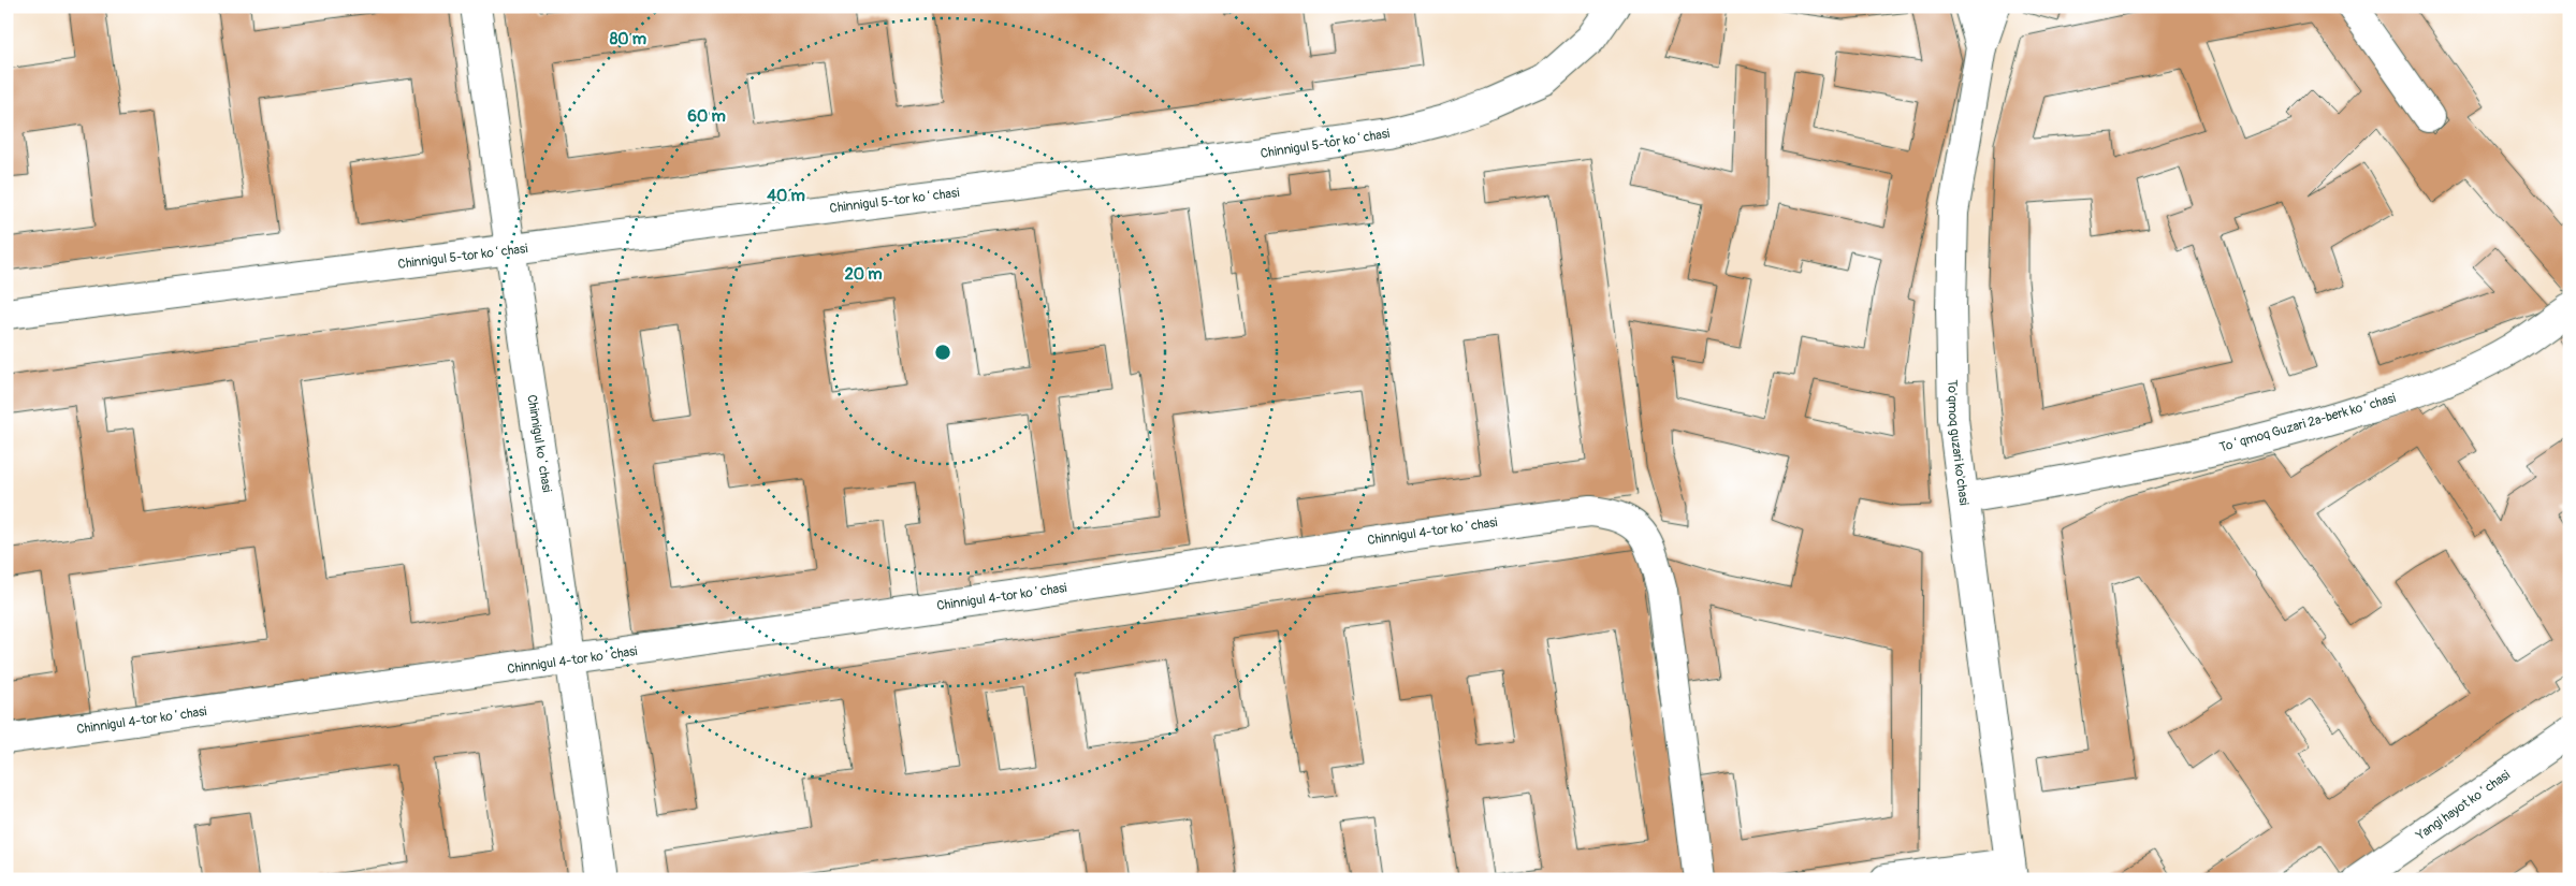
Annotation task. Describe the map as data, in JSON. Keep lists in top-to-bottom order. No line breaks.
{"streets":{"street":["Chinnigul 5-tor koʻchasi","Toʻqmoq Guzari 2a-berk koʻchasi","To'qmoq guzari ko'chasi","Chinnigul koʻchasi","Chinnigul 4-tor koʻchasi","Yangi hayot koʻchasi"]},"crossings":[["Chinnigul 5-tor koʻchasi","Chinnigul koʻchasi"],["Toʻqmoq Guzari 2a-berk koʻchasi","To'qmoq guzari ko'chasi"],["Chinnigul koʻchasi","Chinnigul 4-tor koʻchasi"]],"rings":["80 m","60 m","40 m","20 m"]}
